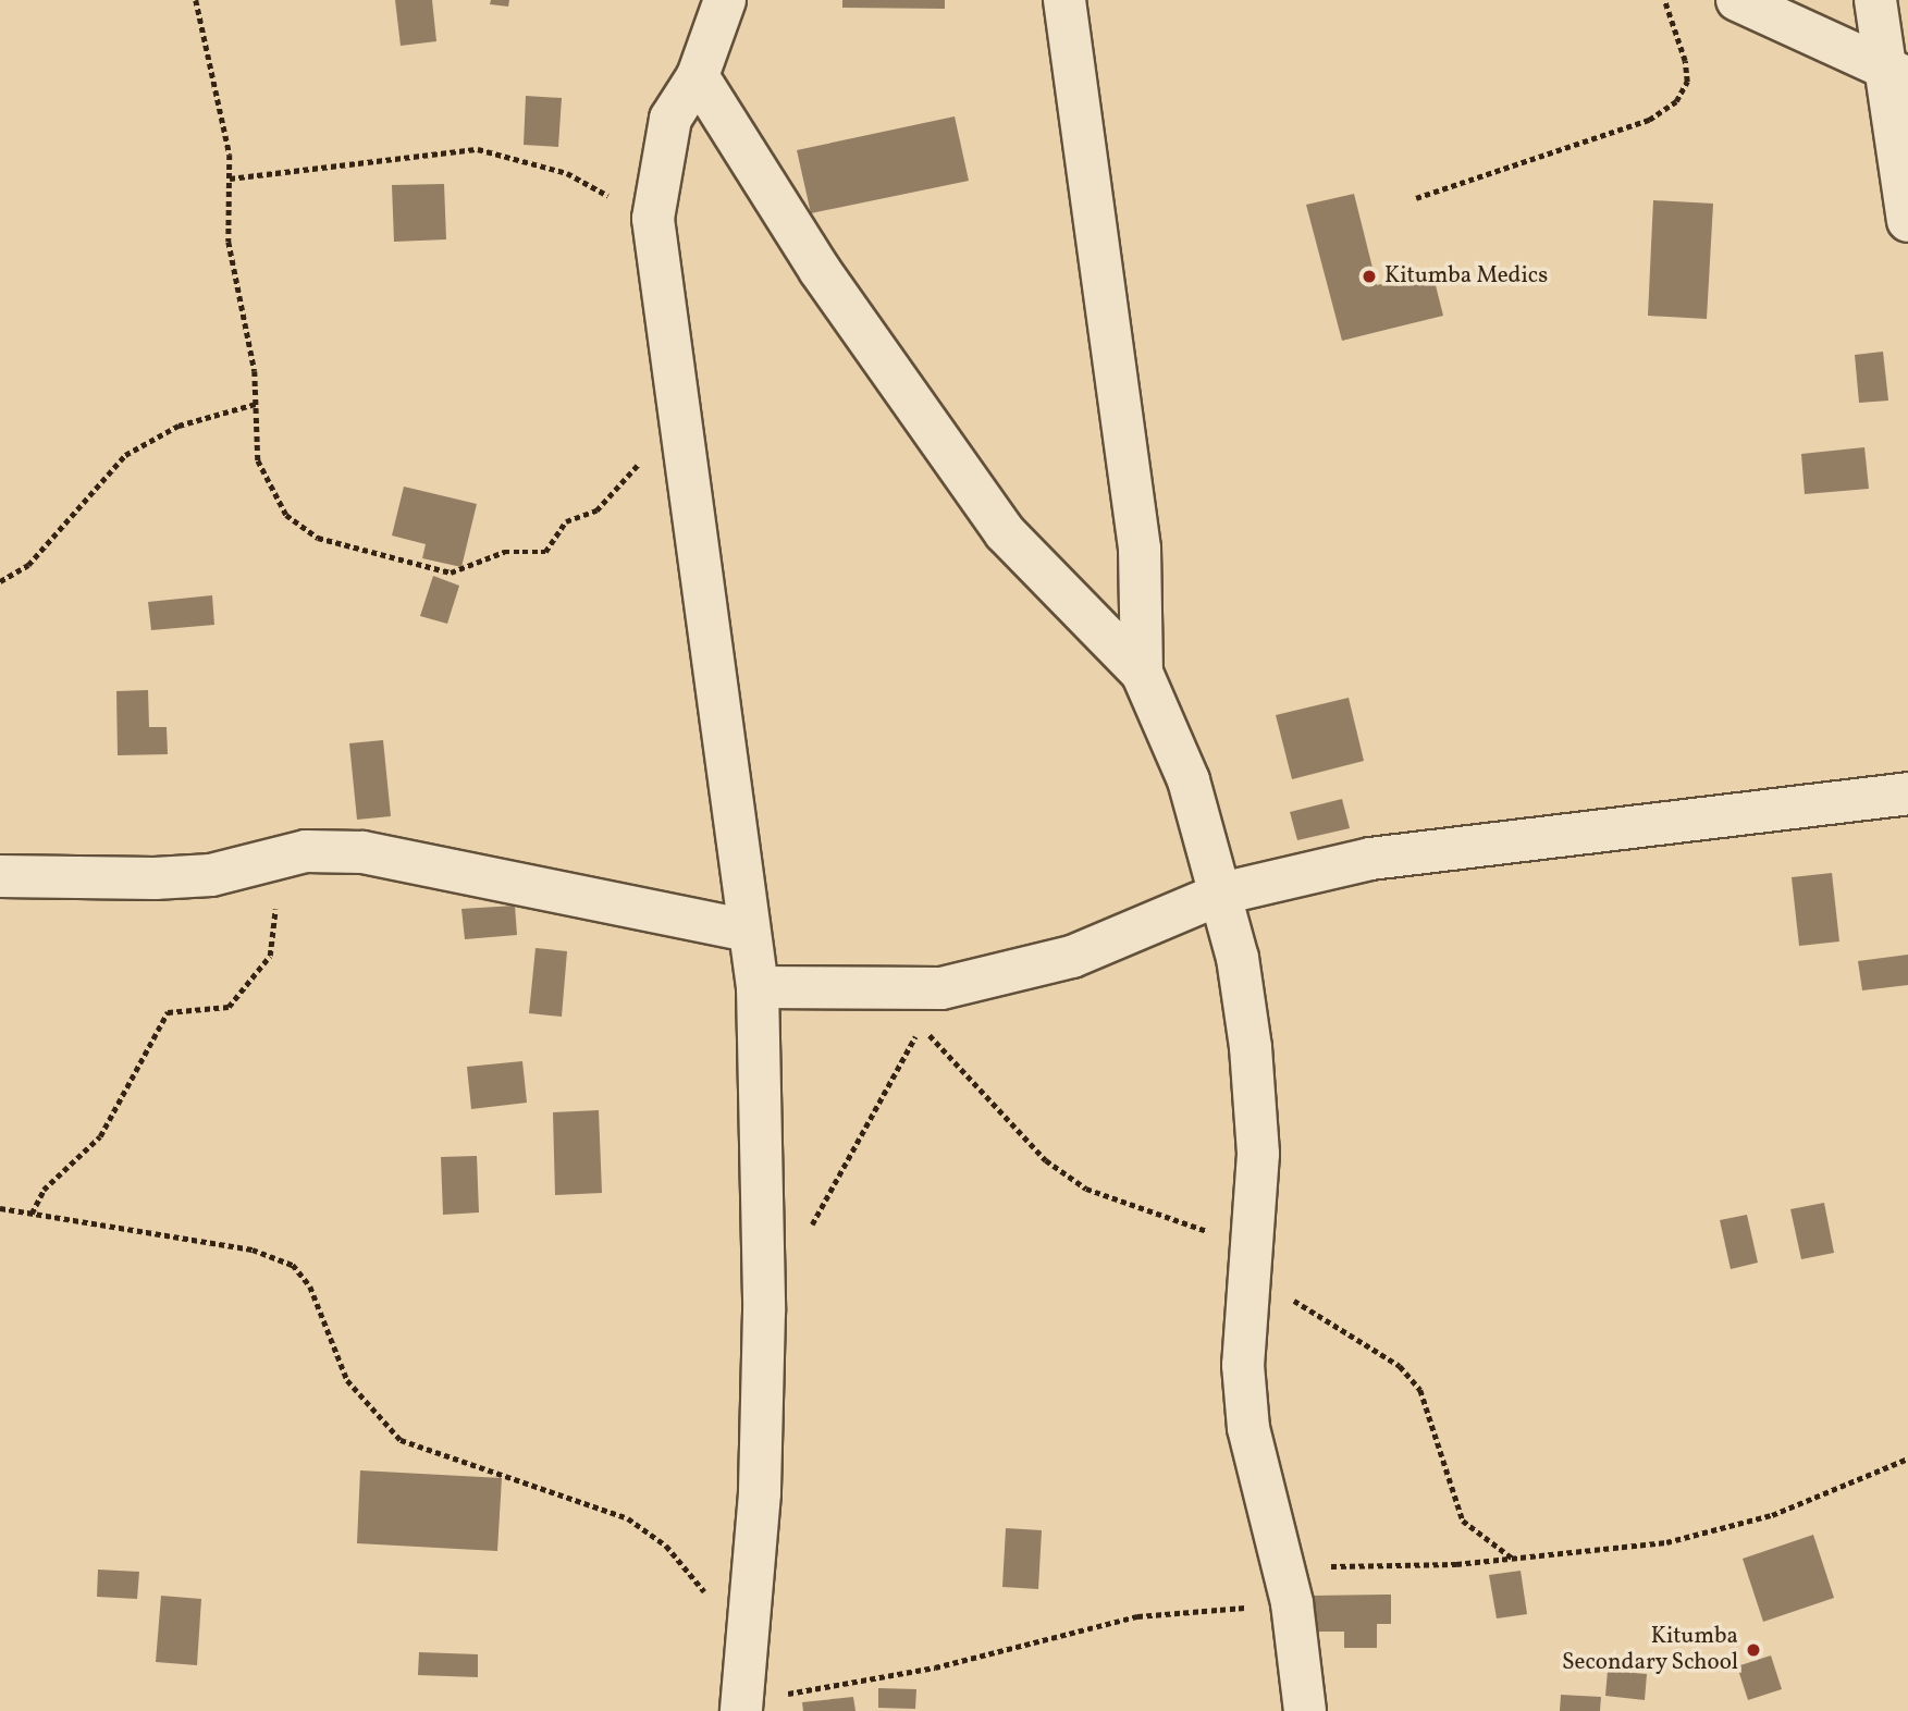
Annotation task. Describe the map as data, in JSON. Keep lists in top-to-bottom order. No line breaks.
{"places":["Kitumba Medics","Kitumba Secondary School"]}
